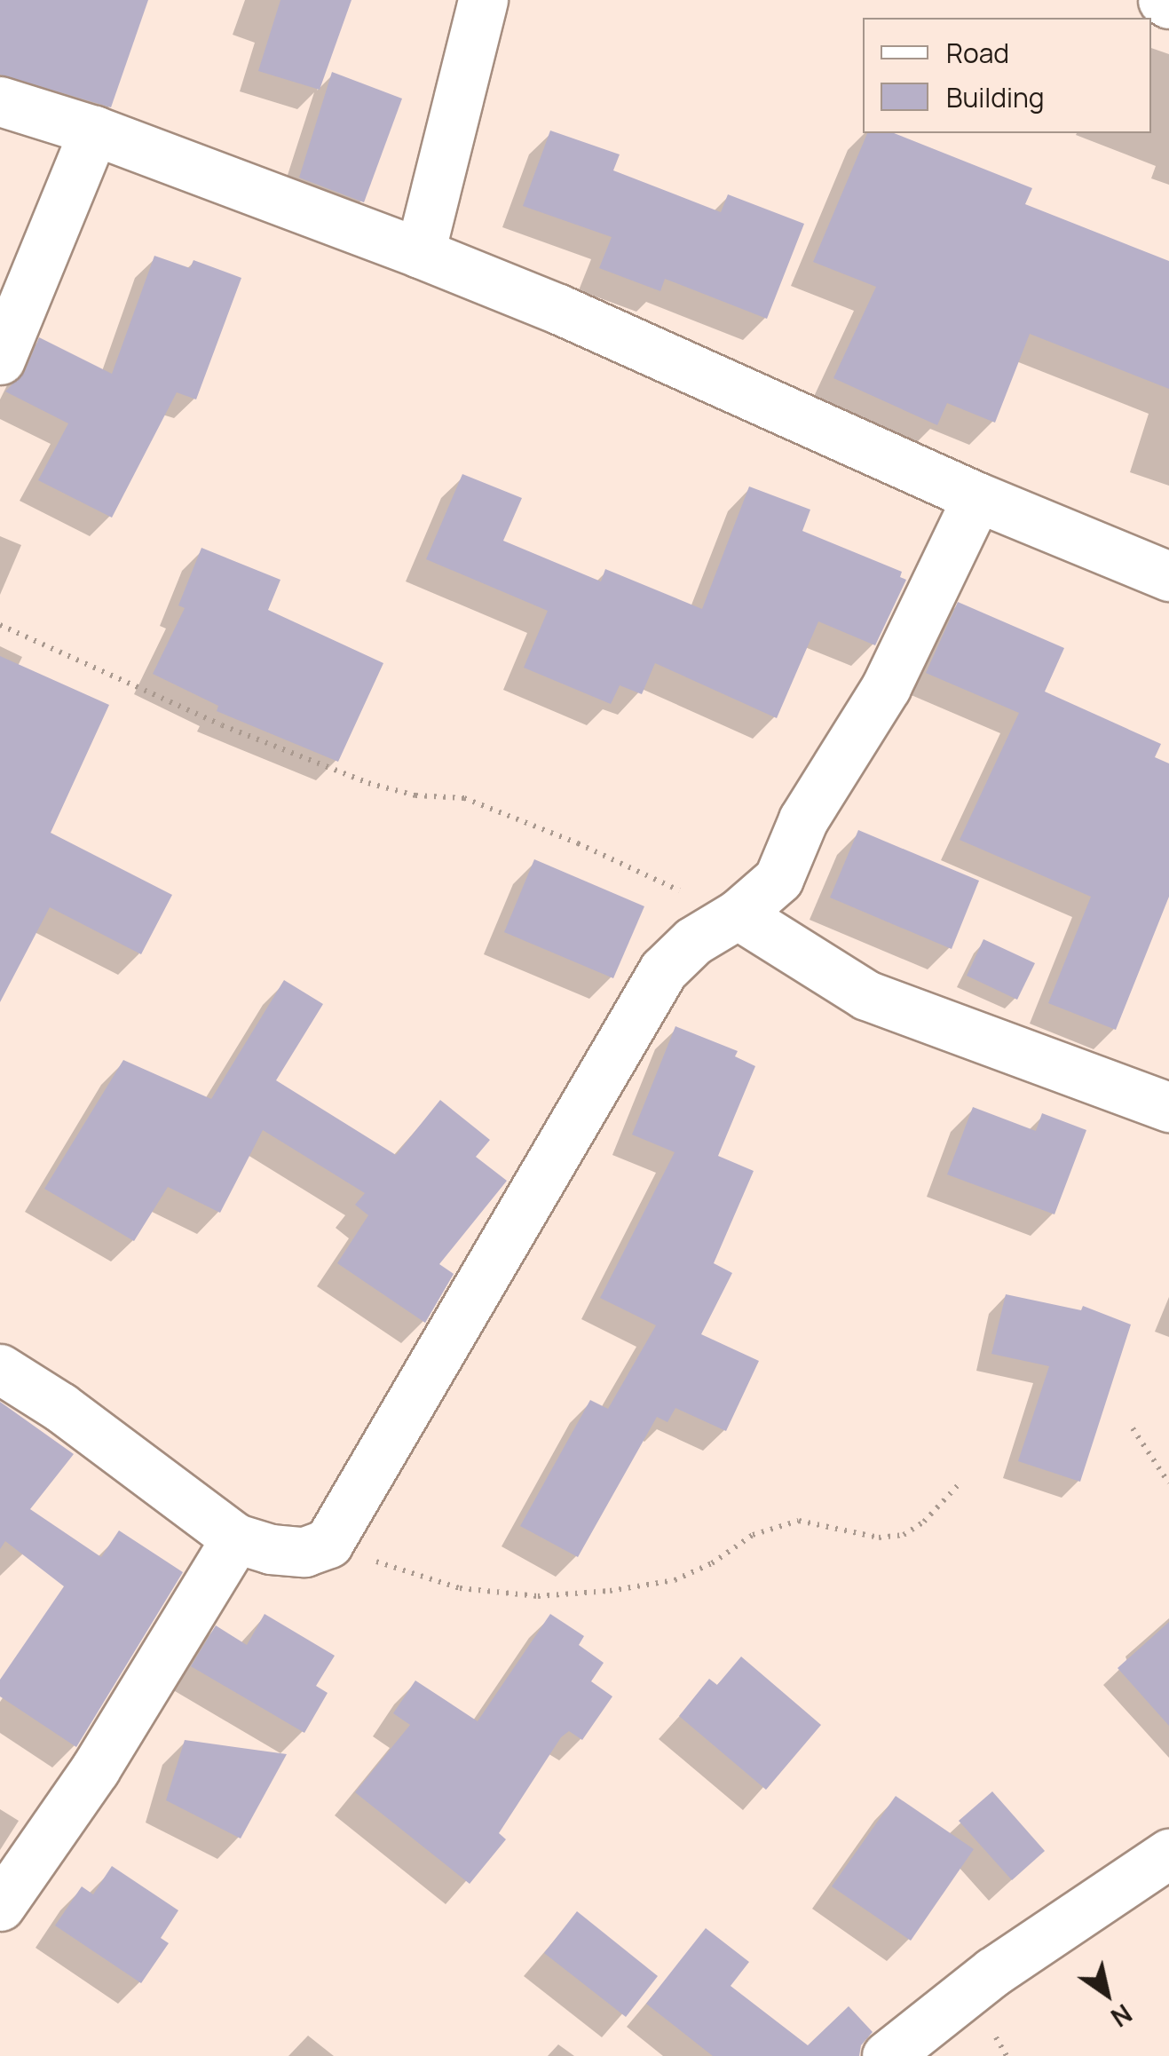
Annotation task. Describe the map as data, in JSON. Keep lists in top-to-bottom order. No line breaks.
{"legend":["Road","Building"],"north":"bottom right"}
